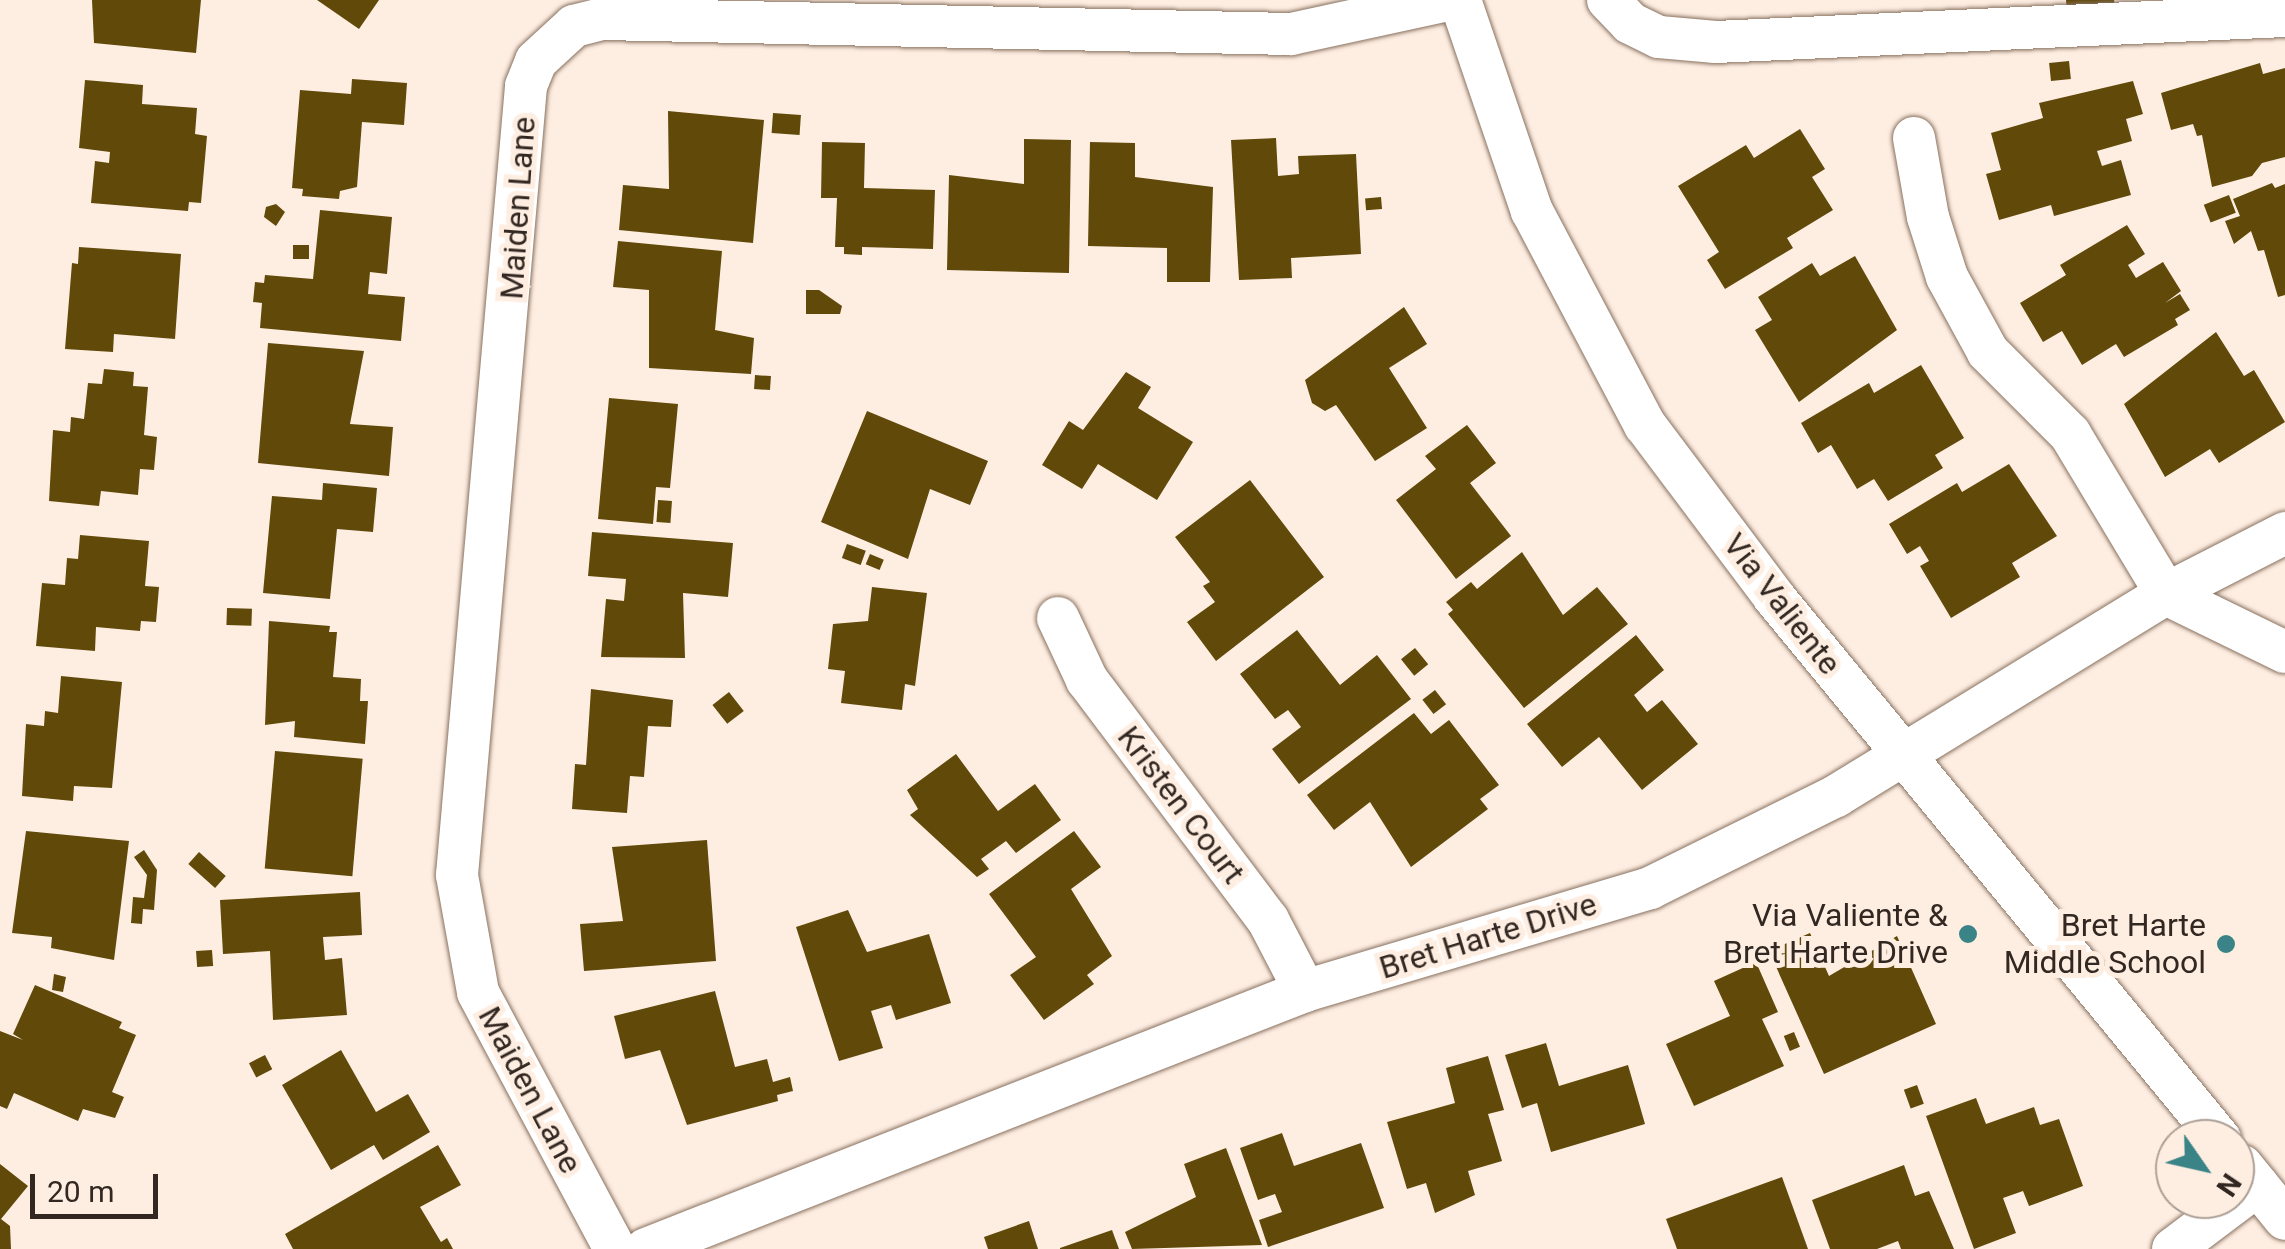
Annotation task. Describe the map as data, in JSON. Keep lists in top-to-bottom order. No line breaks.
{"streets":{"street":["Maiden Lane","Via Valiente","Kristen Court","Bret Harte Drive"]},"crossings":[["Via Valiente","Bret Harte Drive"],["Kristen Court","Bret Harte Drive"]],"places":["Via Valiente & Bret Harte Drive","Bret Harte Middle School"],"scale_bar":"20 m","north":"bottom right"}
